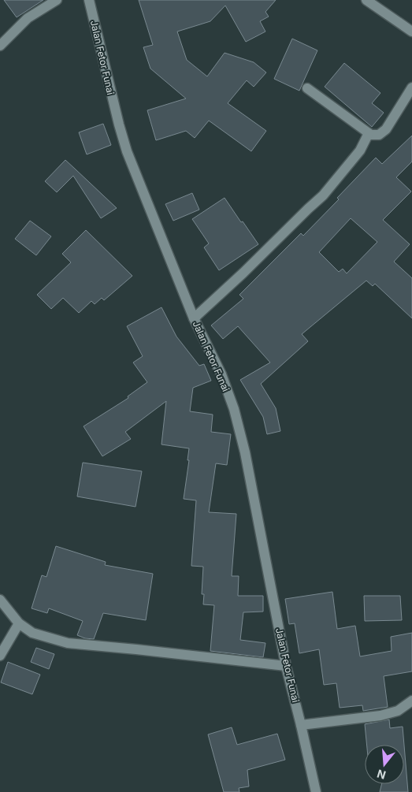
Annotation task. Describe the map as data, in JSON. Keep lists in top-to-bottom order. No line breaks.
{"streets":{"street":["Jalan Fetor Funai"]},"north":"bottom"}
